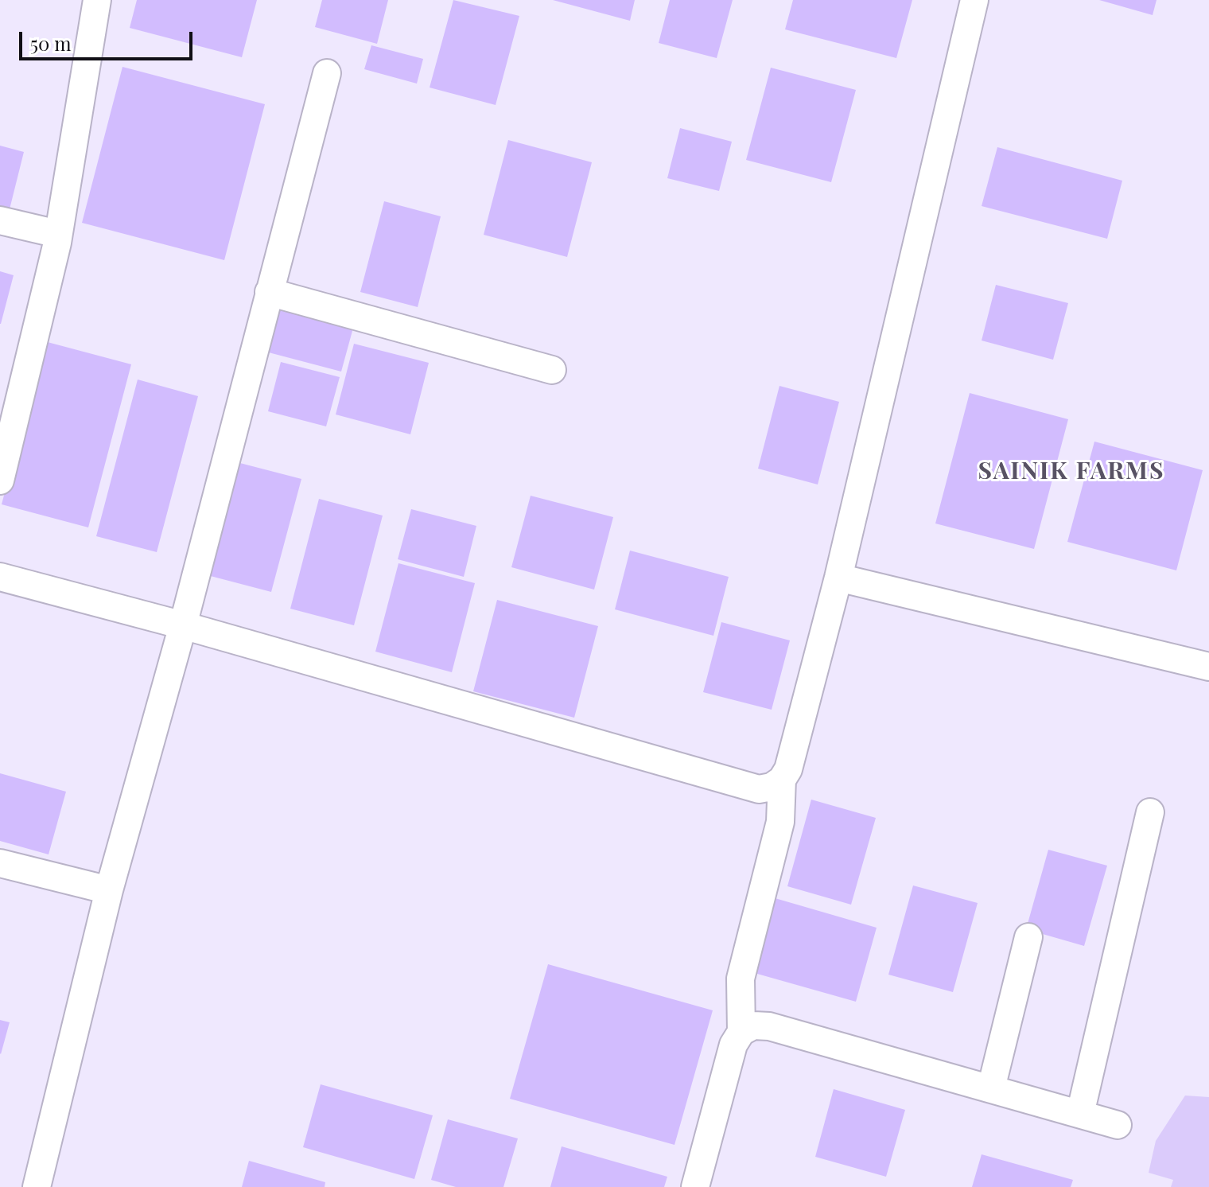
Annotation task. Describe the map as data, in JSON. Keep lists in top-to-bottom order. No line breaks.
{"districts":["SAINIK FARMS"],"scale_bar":"50 m"}
